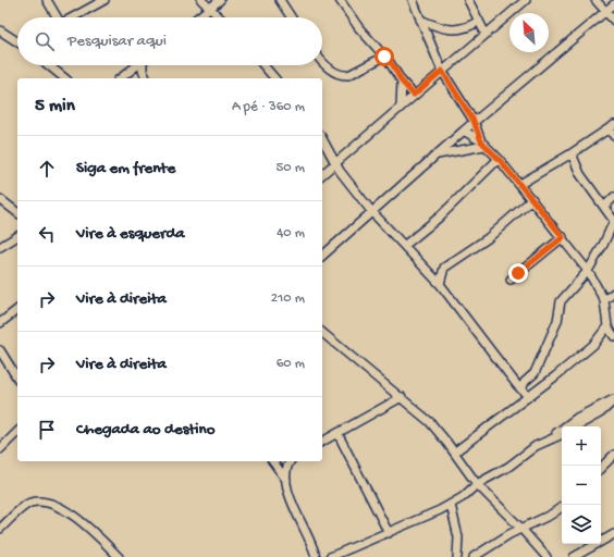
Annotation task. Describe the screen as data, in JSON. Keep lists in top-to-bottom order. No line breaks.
{"north":"top left","page":{"search":"Pesquisar aqui","heading":["5 min","A pé · 360 m"],"list":[["Siga em frente","50 m"],["Vire à esquerda","40 m"],["Vire à direita","210 m"],["Vire à direita","60 m"],"Chegada ao destino"],"map_buttons":["+","−"]}}
